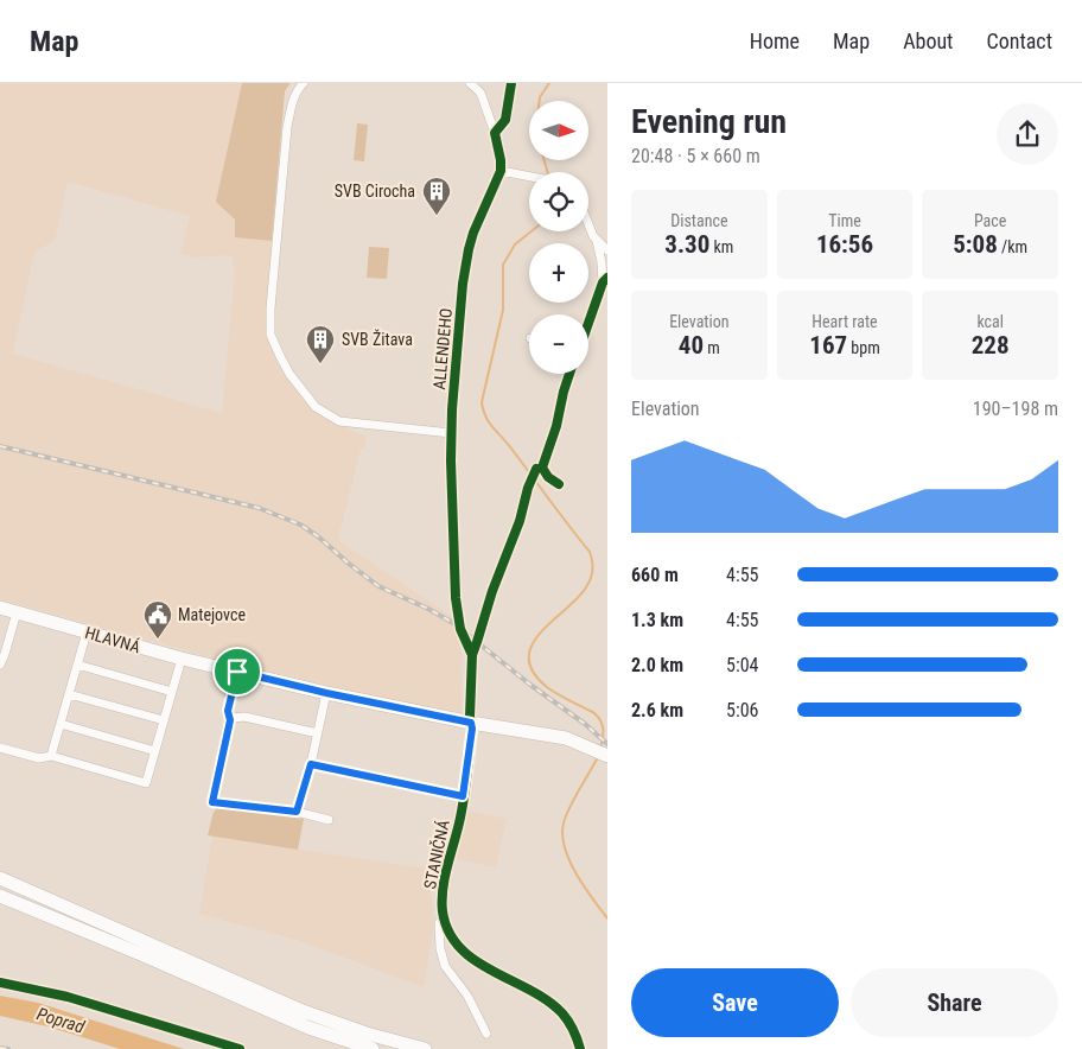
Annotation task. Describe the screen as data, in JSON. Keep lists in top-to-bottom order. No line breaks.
{"streets":{"main road":["HLAVNÁ"],"street":["ALLENDEHO","STANIČNÁ"]},"crossings":[["ALLENDEHO","STANIČNÁ"],["HLAVNÁ","STANIČNÁ"]],"water":["Poprad"],"places":{"building":["SVB Cirocha","SVB Žitava"],"public building":["Matejovce"]},"north":"right","page":{"header":"Map","nav":["Home","Map","About","Contact"],"heading":["Evening run","20:48 · 5 × 660 m"],"map_buttons":["+","−"],"stats":[["Distance","3.30 km"],["Time","16:56"],["Pace","5:08 /km"],["Elevation","40 m"],["Heart rate","167 bpm"],["kcal","228"]],"chart":["Elevation","190–198 m"],"list":[{"name":"660 m","note":"4:55"},{"name":"1.3 km","note":"4:55"},{"name":"2.0 km","note":"5:04"},{"name":"2.6 km","note":"5:06"}],"buttons":["Save","Share"]}}
